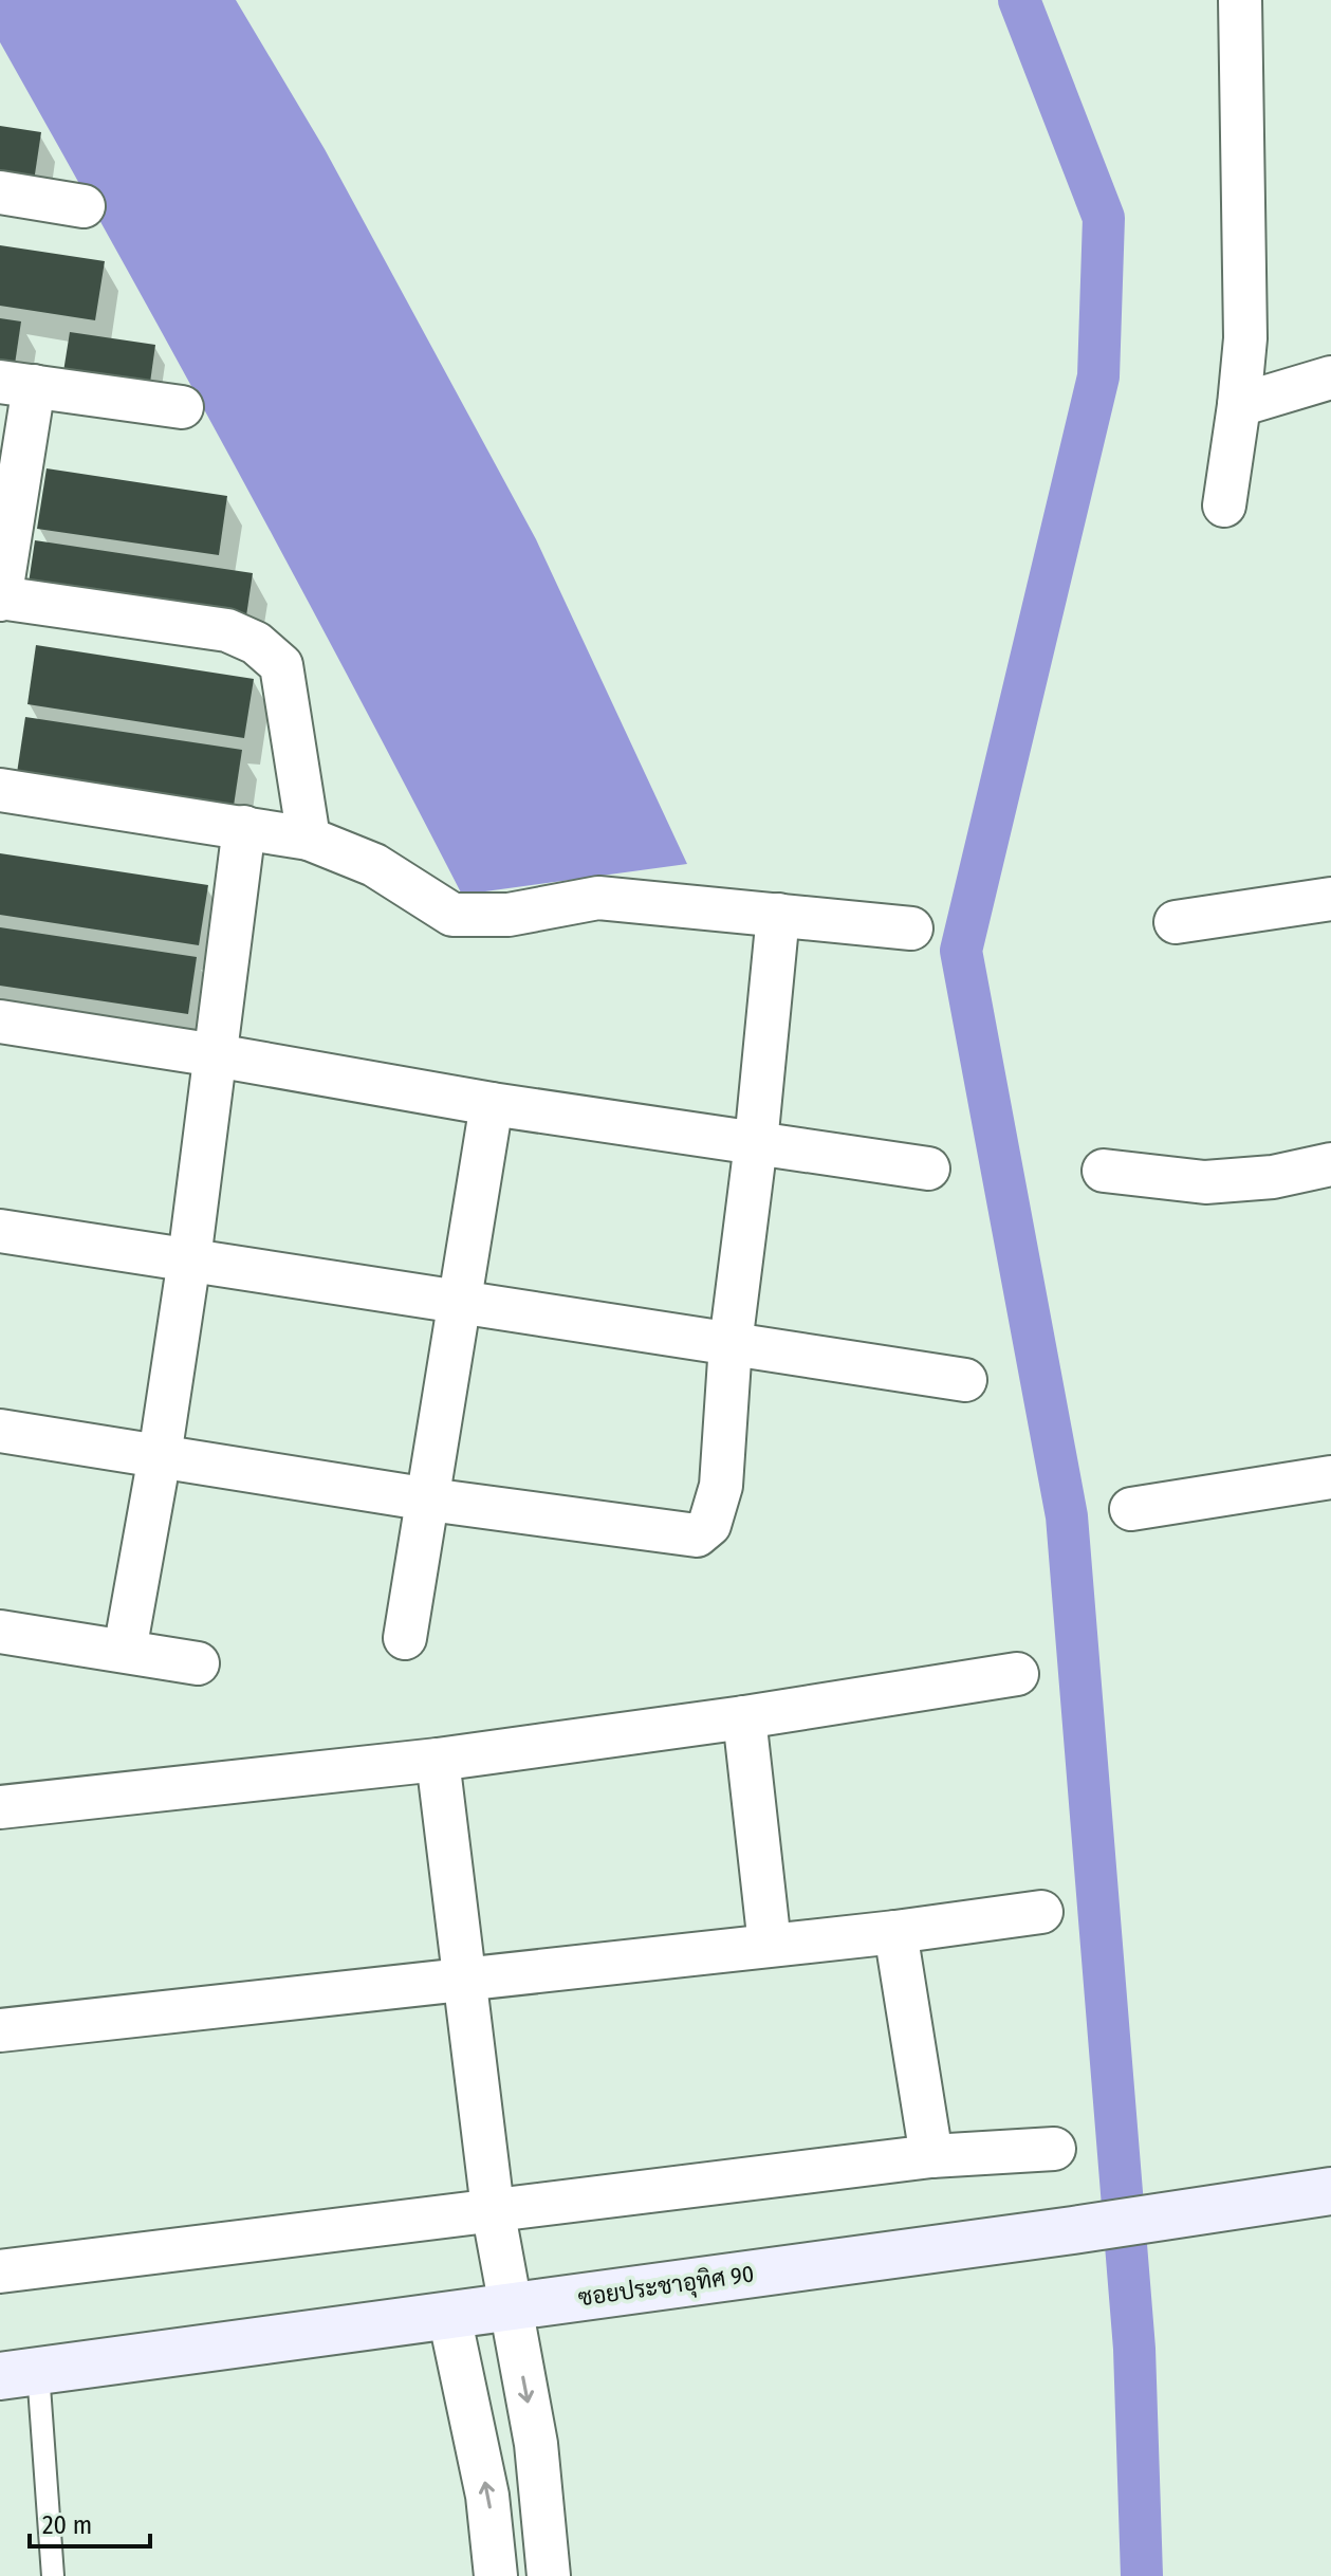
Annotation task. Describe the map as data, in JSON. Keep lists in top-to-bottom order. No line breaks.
{"streets":{"street":["ซอยประชาอุทิศ 90"]},"scale_bar":"20 m"}
